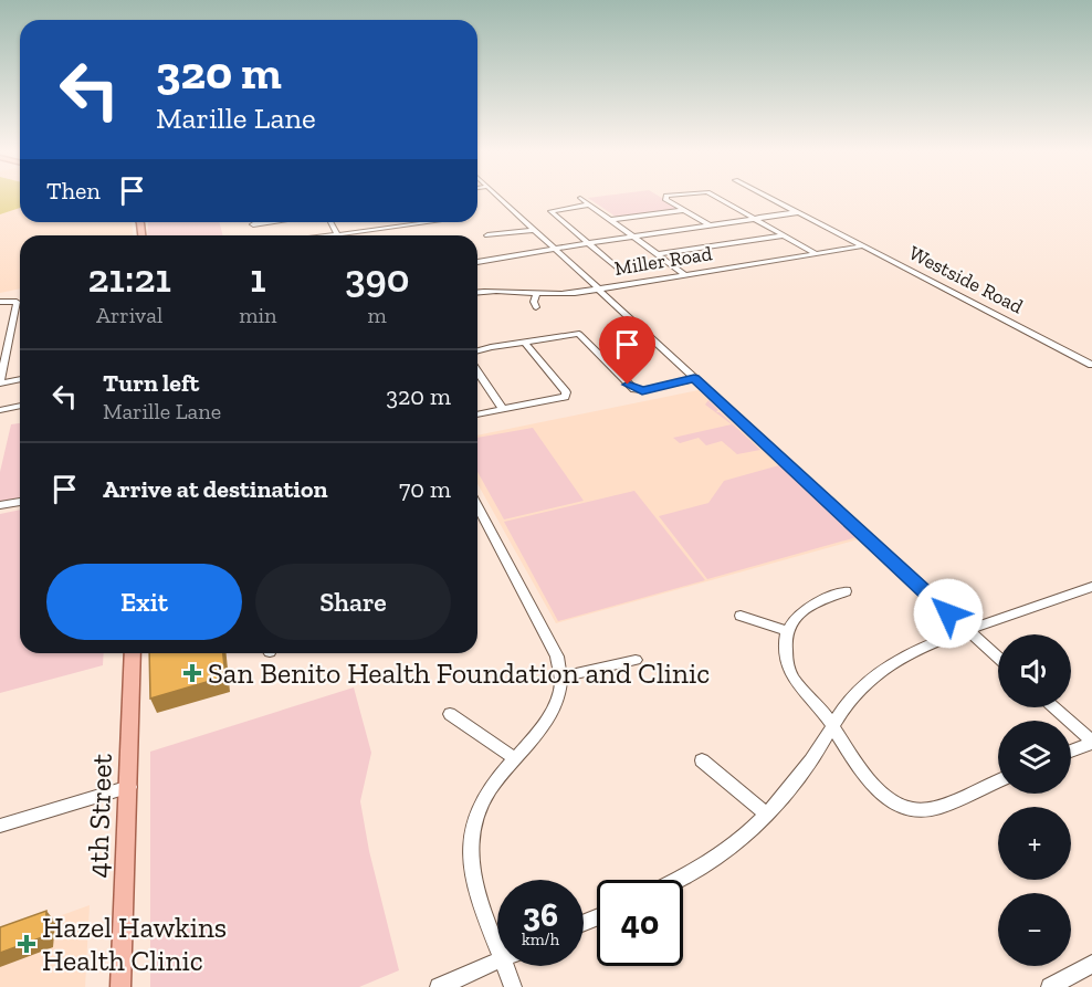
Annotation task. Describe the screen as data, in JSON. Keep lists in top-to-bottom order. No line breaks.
{"streets":{"main road":["4th Street"],"street":["Miller Road","Westside Road"]},"crossings":[["Miller Road","Westside Road"]],"places":{"health":["San Benito Health Foundation and Clinic","Hazel Hawkins Health Clinic"]},"page":{"turn":["320 m","Marille Lane"],"then":"Then","eta":["21:21","Arrival","1","min","390","m"],"list":[{"name":"Turn left","note":"Marille Lane","value":"320 m"},{"name":"Arrive at destination","value":"70 m"}],"buttons":["Exit","Share"],"map_buttons":["+","−"],"speed":"36 km/h","limit":"40"}}
